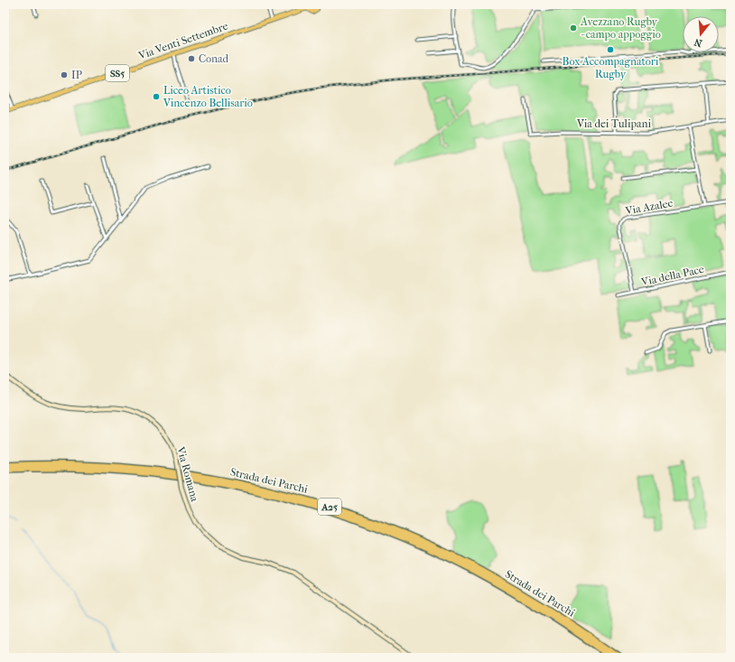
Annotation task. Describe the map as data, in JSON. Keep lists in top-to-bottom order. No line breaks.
{"streets":{"highway":["Strada dei Parchi","A25"],"main road":["Via Venti Settembre","SS5","Via Romana"],"street":["Via dei Tulipani","Via Azalee","Via della Pace"]},"crossings":[["Via Venti Settembre","SS5"],["Via Azalee","Via della Pace"]],"places":["Avezzano Rugby - campo appoggio","Box Accompagnatori Rugby","Conad","IP","Liceo Artistico Vincenzo Bellisario"],"north":"bottom"}
